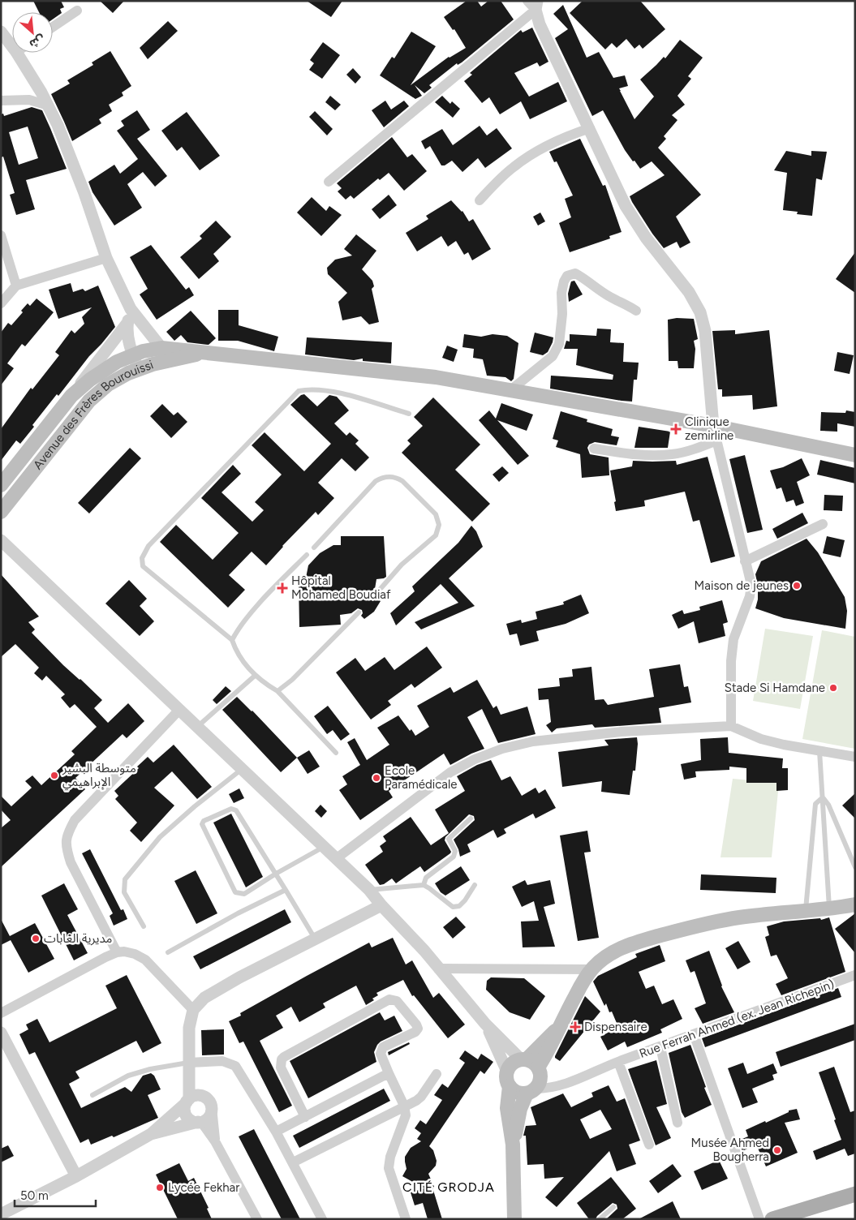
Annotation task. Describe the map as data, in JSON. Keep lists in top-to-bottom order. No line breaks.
{"streets":{"main road":["Avenue des Frères Bourouissi"],"street":["Rue Ferrah Ahmed (ex. Jean Richepin)"]},"districts":["CITÉ GRODJA"],"places":{"health":["Clinique zemirline","Hôpital Mohamed Boudiaf","Dispensaire"],"other":["Maison de jeunes","Stade Si Hamdane","متوسطة البشير الإبراهيمي","Ecole Paramédicale","مديرية الغابات","Musée Ahmed Bougherra","Lycée Fekhar"]},"scale_bar":"50 m","north":"bottom right"}
